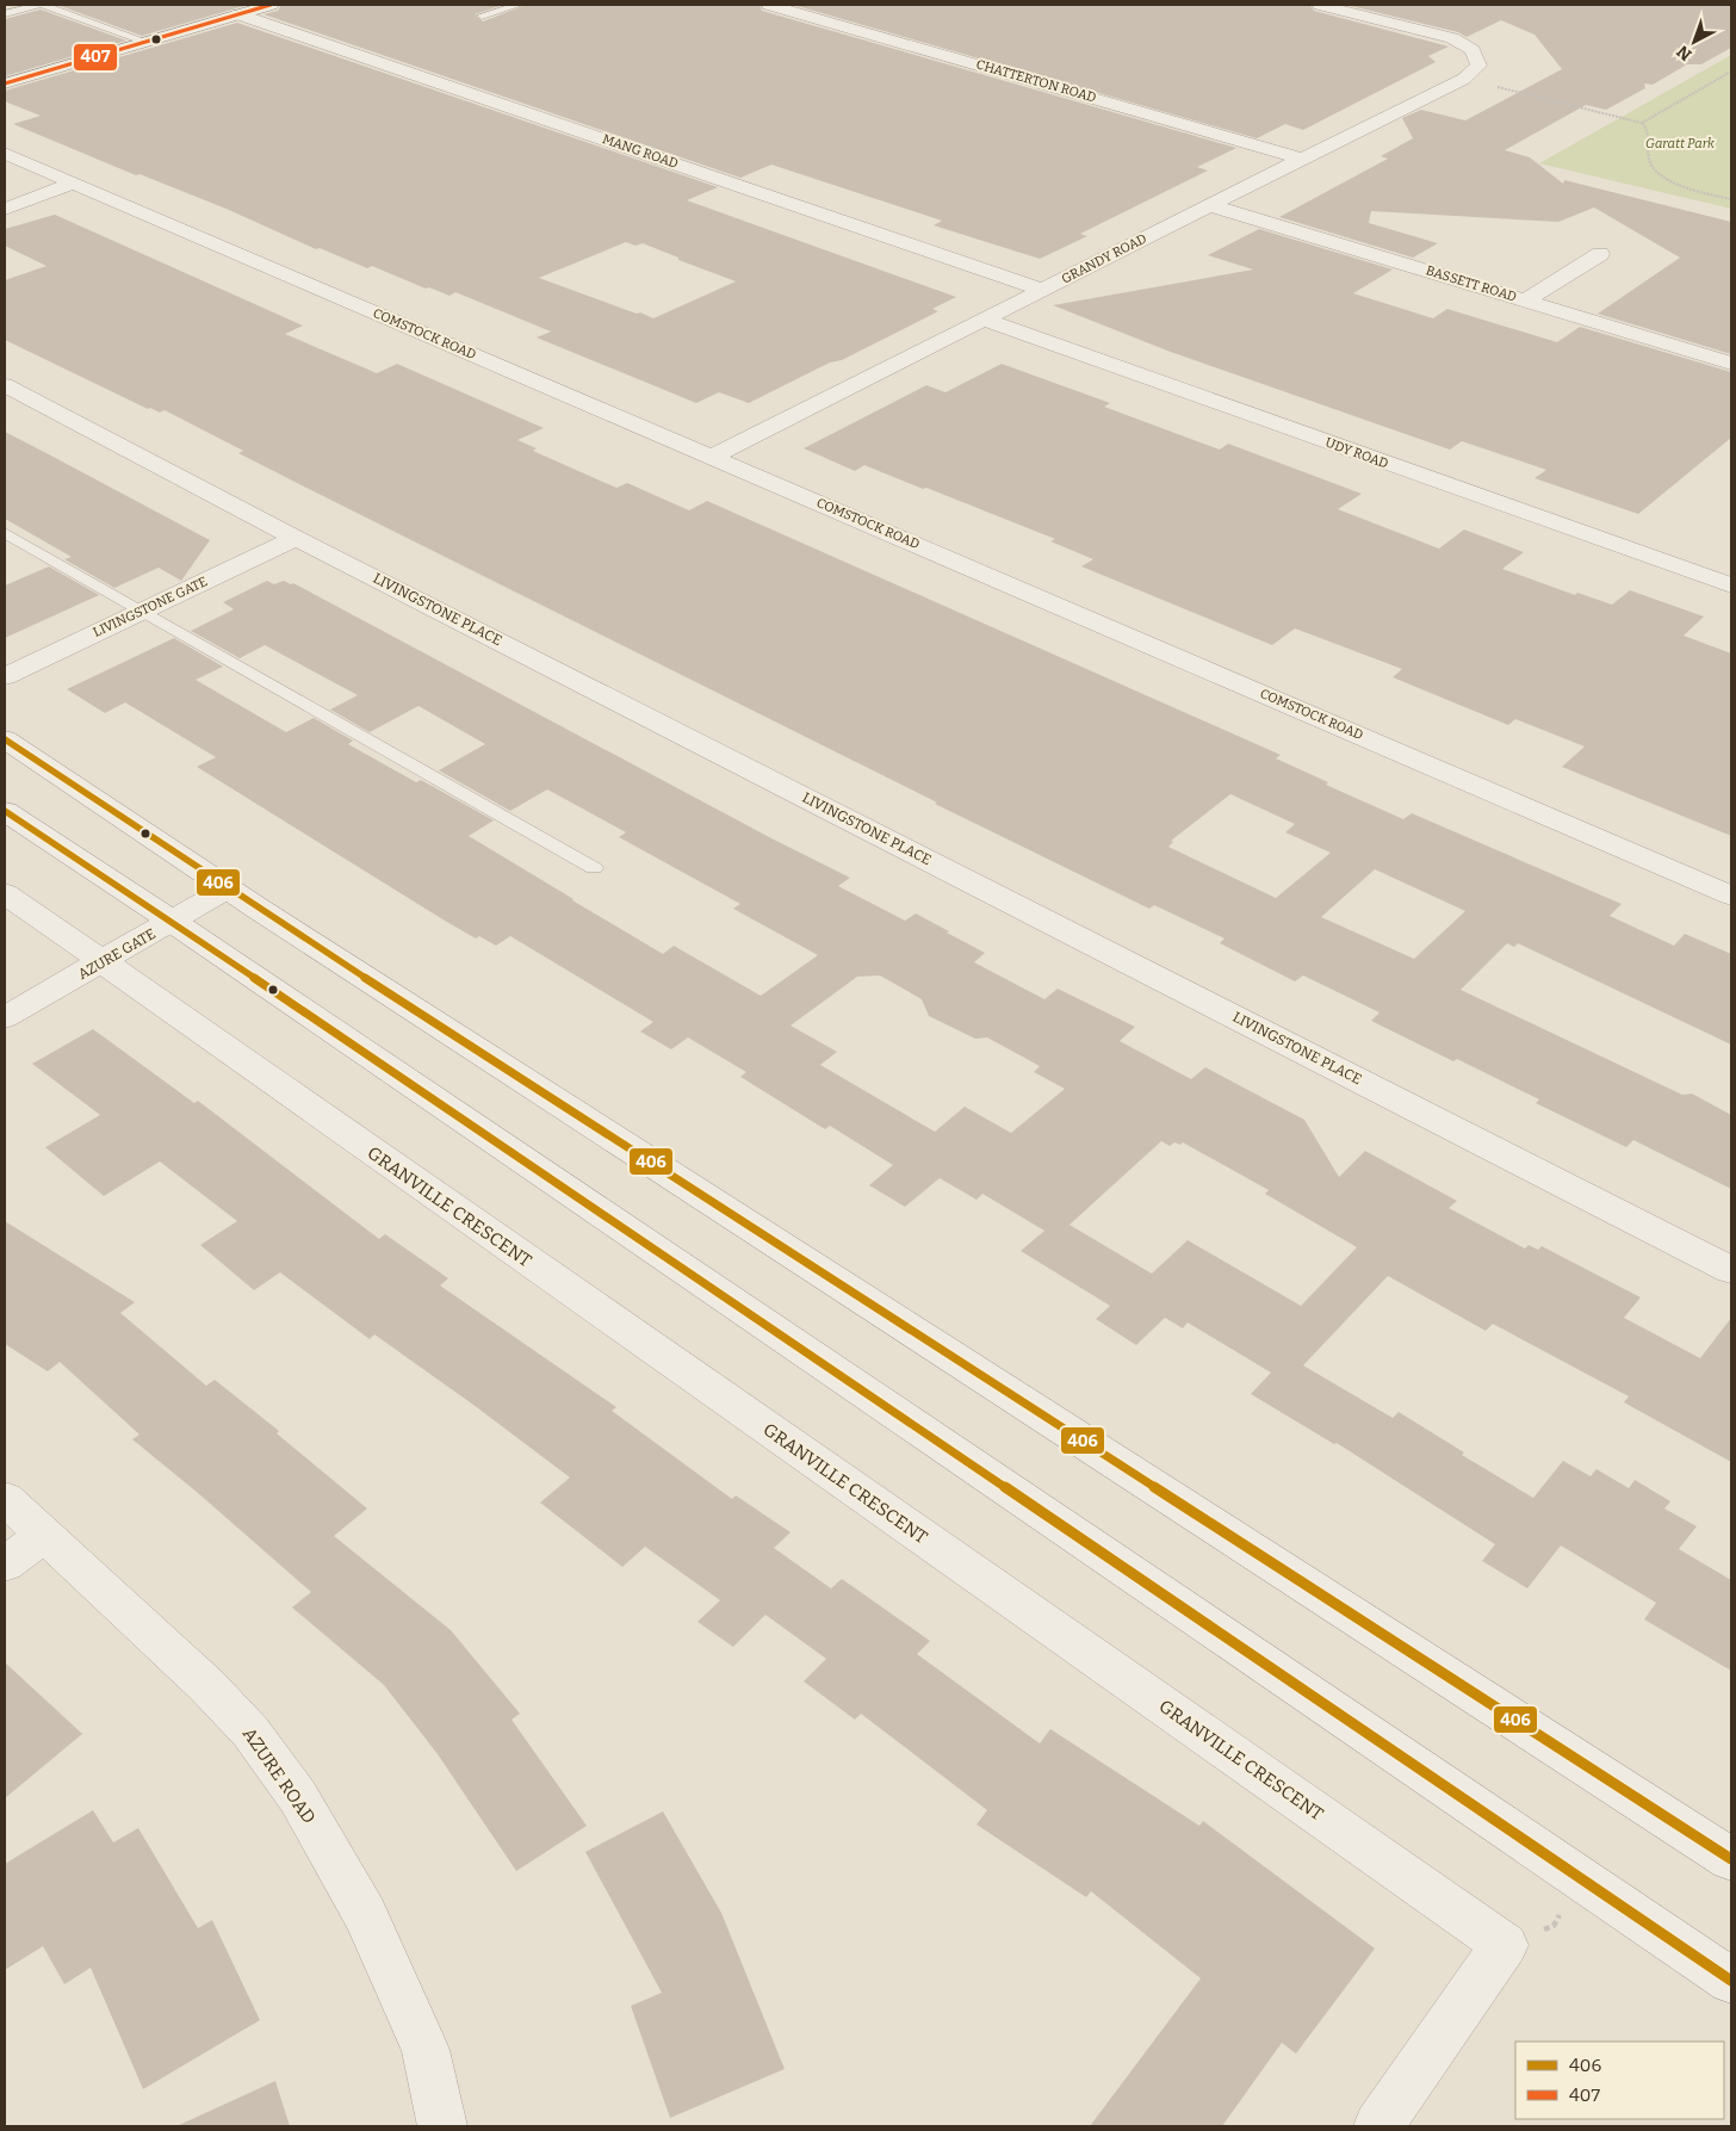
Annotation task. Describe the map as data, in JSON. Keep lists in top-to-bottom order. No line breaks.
{"streets":{"street":["CHATTERTON ROAD","MANG ROAD","GRANDY ROAD","BASSETT ROAD","COMSTOCK ROAD","UDY ROAD","LIVINGSTONE GATE","LIVINGSTONE PLACE","AZURE GATE","GRANVILLE CRESCENT","AZURE ROAD"]},"crossings":[["CHATTERTON ROAD","GRANDY ROAD"],["MANG ROAD","GRANDY ROAD"],["GRANDY ROAD","BASSETT ROAD"],["GRANDY ROAD","COMSTOCK ROAD"],["GRANDY ROAD","UDY ROAD"],["LIVINGSTONE GATE","LIVINGSTONE PLACE"],["AZURE GATE","GRANVILLE CRESCENT"]],"parks":["Garatt Park"],"lines":["transit line 407","transit line 406"],"legend":["406","407"],"north":"bottom left"}
